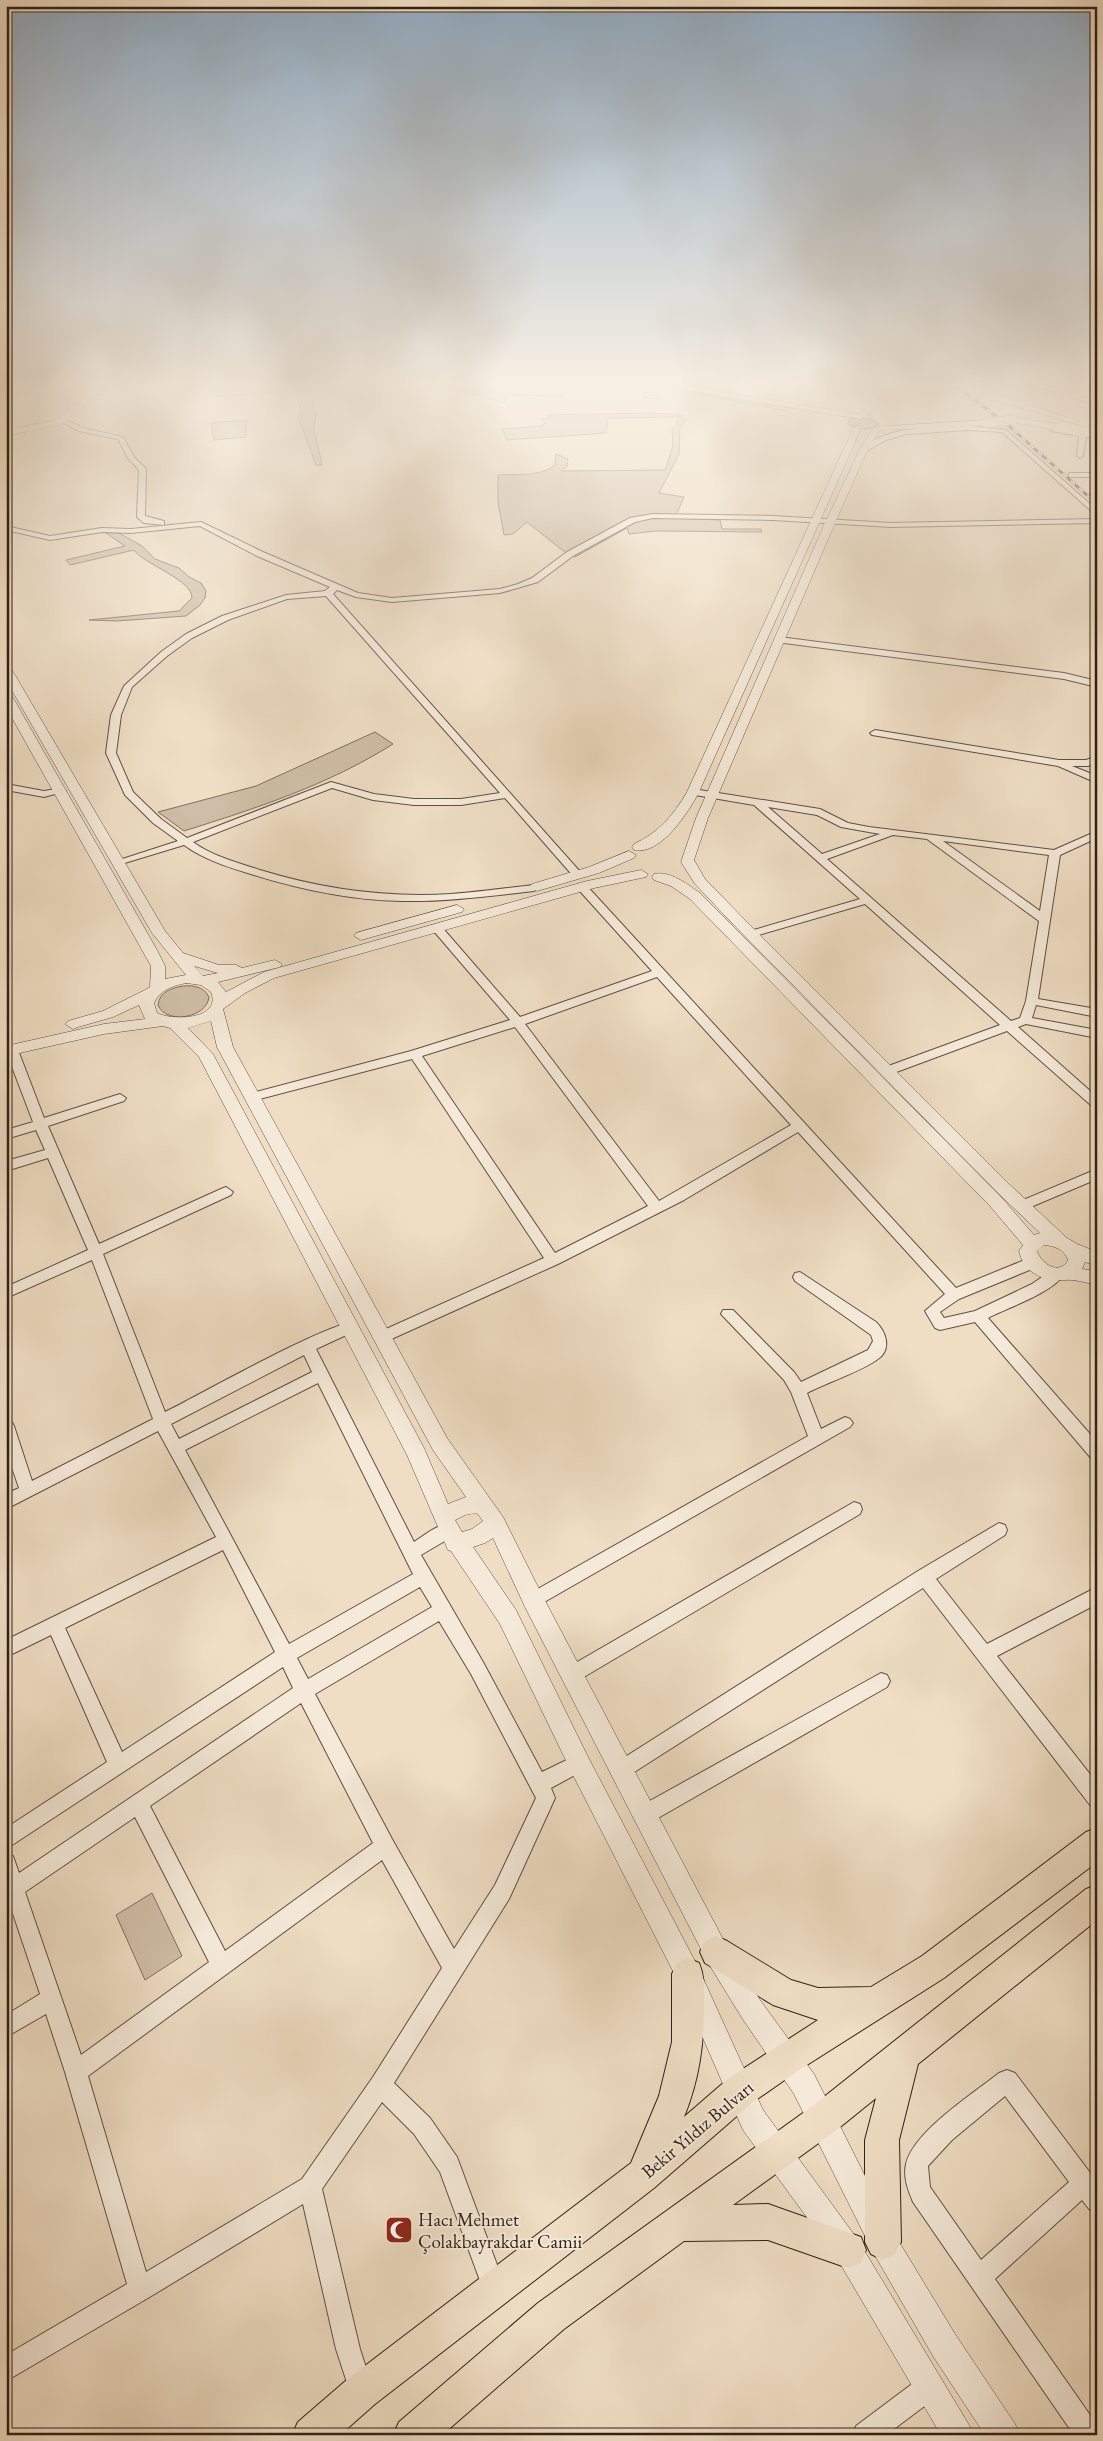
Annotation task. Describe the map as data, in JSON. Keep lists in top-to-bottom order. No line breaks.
{"streets":{"main road":["Bekir Yıldız Bulvarı"]},"places":{"mosque":["Hacı Mehmet Çolakbayrakdar Camii"]}}
